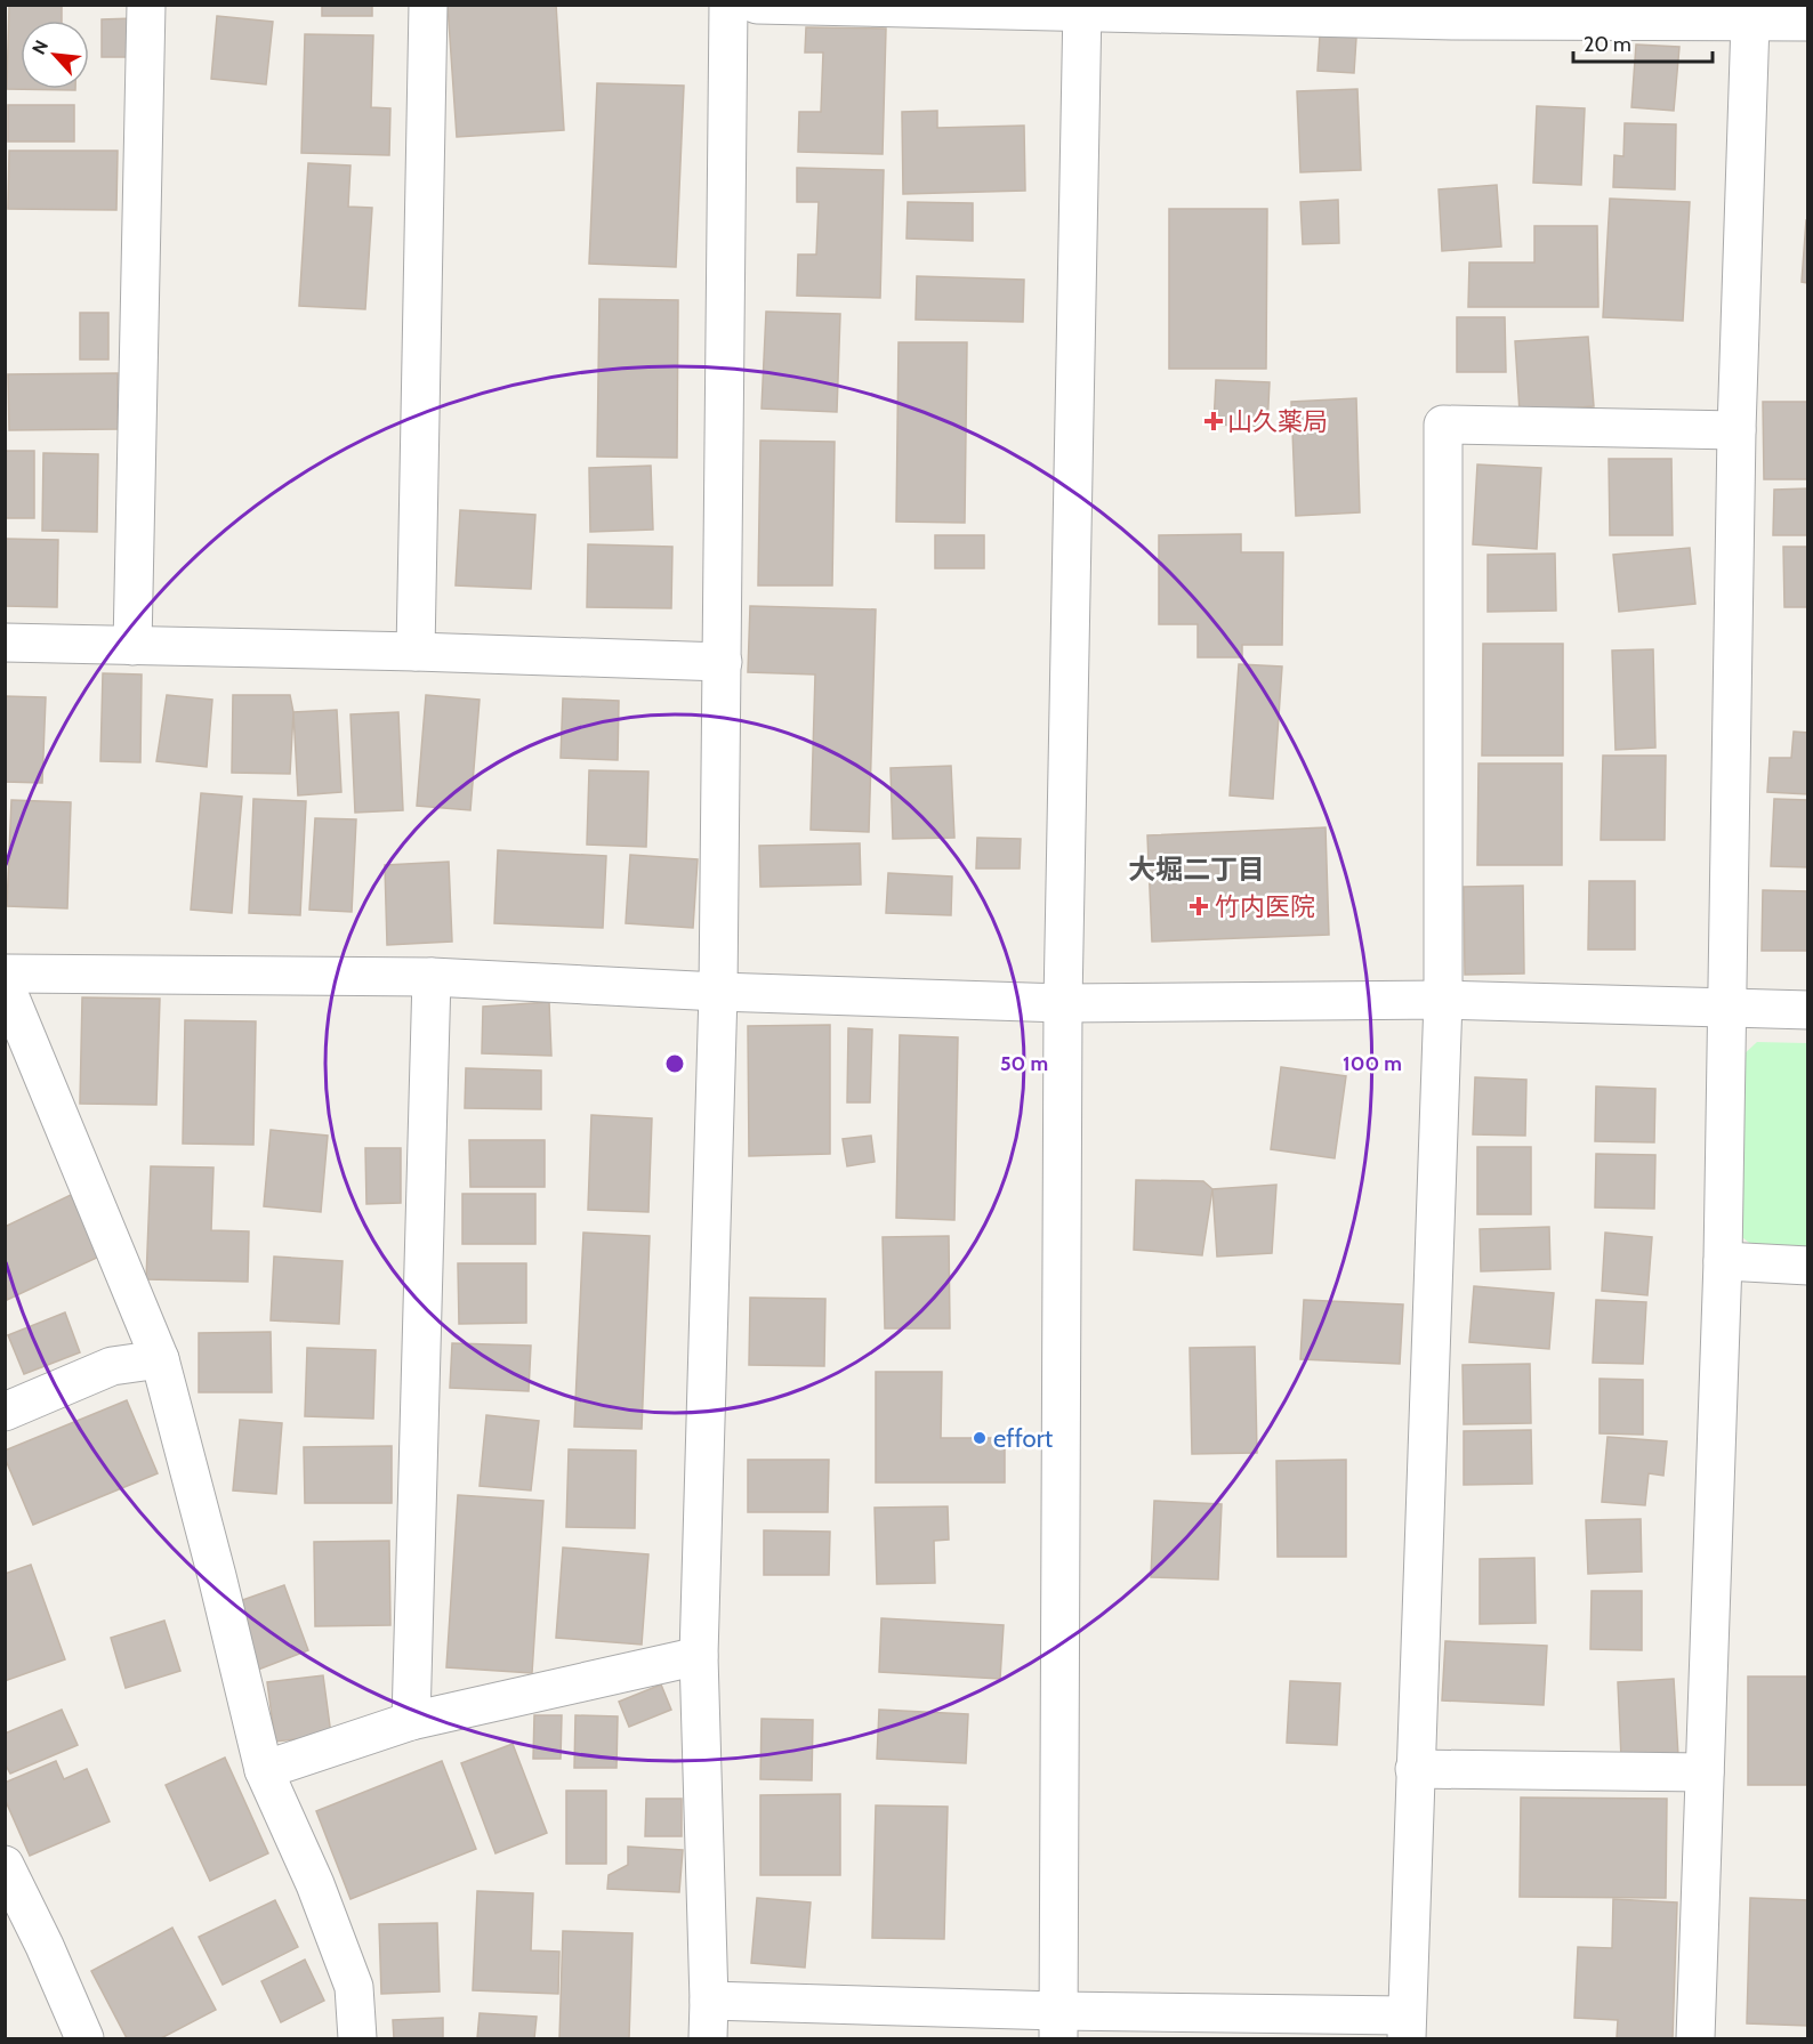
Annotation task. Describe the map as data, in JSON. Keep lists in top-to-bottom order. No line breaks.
{"districts":["大堀二丁目"],"places":{"health":["山久薬局","竹内医院"],"other":["effort"]},"scale_bar":"20 m","north":"top left","rings":["50 m","100 m"]}
